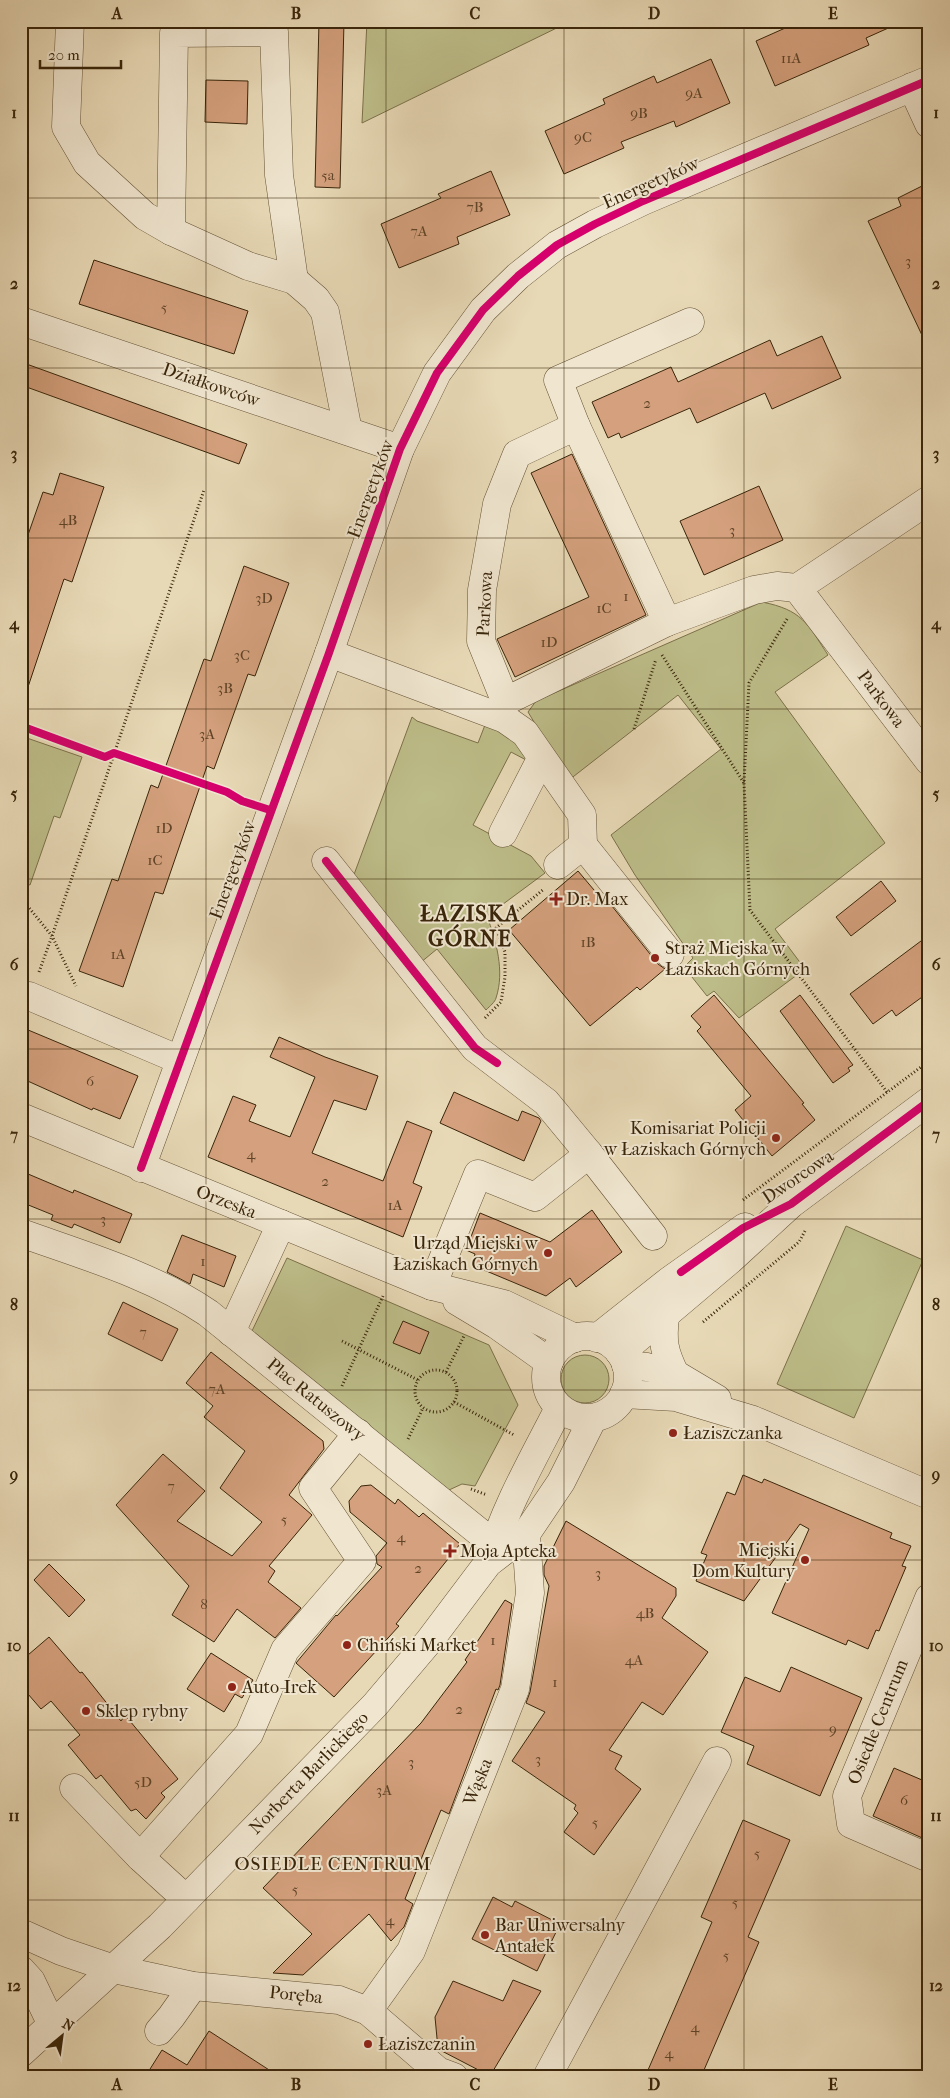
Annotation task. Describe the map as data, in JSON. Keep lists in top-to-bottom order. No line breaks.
{"streets":{"street":["Energetyków","Działkowców","Parkowa","Dworcowa","Orzeska","Plac Ratuszowy","Osiedle Centrum","Norberta Barlickiego","Wąska","Poręba"]},"crossings":[["Energetyków","Działkowców"],["Energetyków","Orzeska"],["Dworcowa","Orzeska"],["Dworcowa","Norberta Barlickiego"],["Orzeska","Norberta Barlickiego"],["Plac Ratuszowy","Norberta Barlickiego"],["Norberta Barlickiego","Wąska"],["Norberta Barlickiego","Poręba"],["Wąska","Poręba"]],"districts":["ŁAZISKA GÓRNE","OSIEDLE CENTRUM"],"places":{"health":["Dr. Max","Moja Apteka"],"other":["Straż Miejska w Łaziskach Górnych","Komisariat Policji w Łaziskach Górnych","Urząd Miejski w Łaziskach Górnych","Łaziszczanka","Miejski Dom Kultury","Chiński Market","Auto-Irek","Sklep rybny","Bar Uniwersalny Antałek","Łaziszczanin"]},"house_numbers":["11A","9A","9B","9C","5a","7B","7A","3","5","2","4B","3","1","3D","1C","1D","3C","3B","3A","1D","1C","1B","1A","6","4","2","1A","3","1","7","7A","7","5","4","2","3","8","4B","1","4A","1","2","9","3","3","5D","3A","6","5","5","5","5","4","5","4","4"],"scale_bar":"20 m","north":"top right","grid":{"columns":["A","B","C","D","E"],"rows":["1","2","3","4","5","6","7","8","9","10","11","12"]}}
